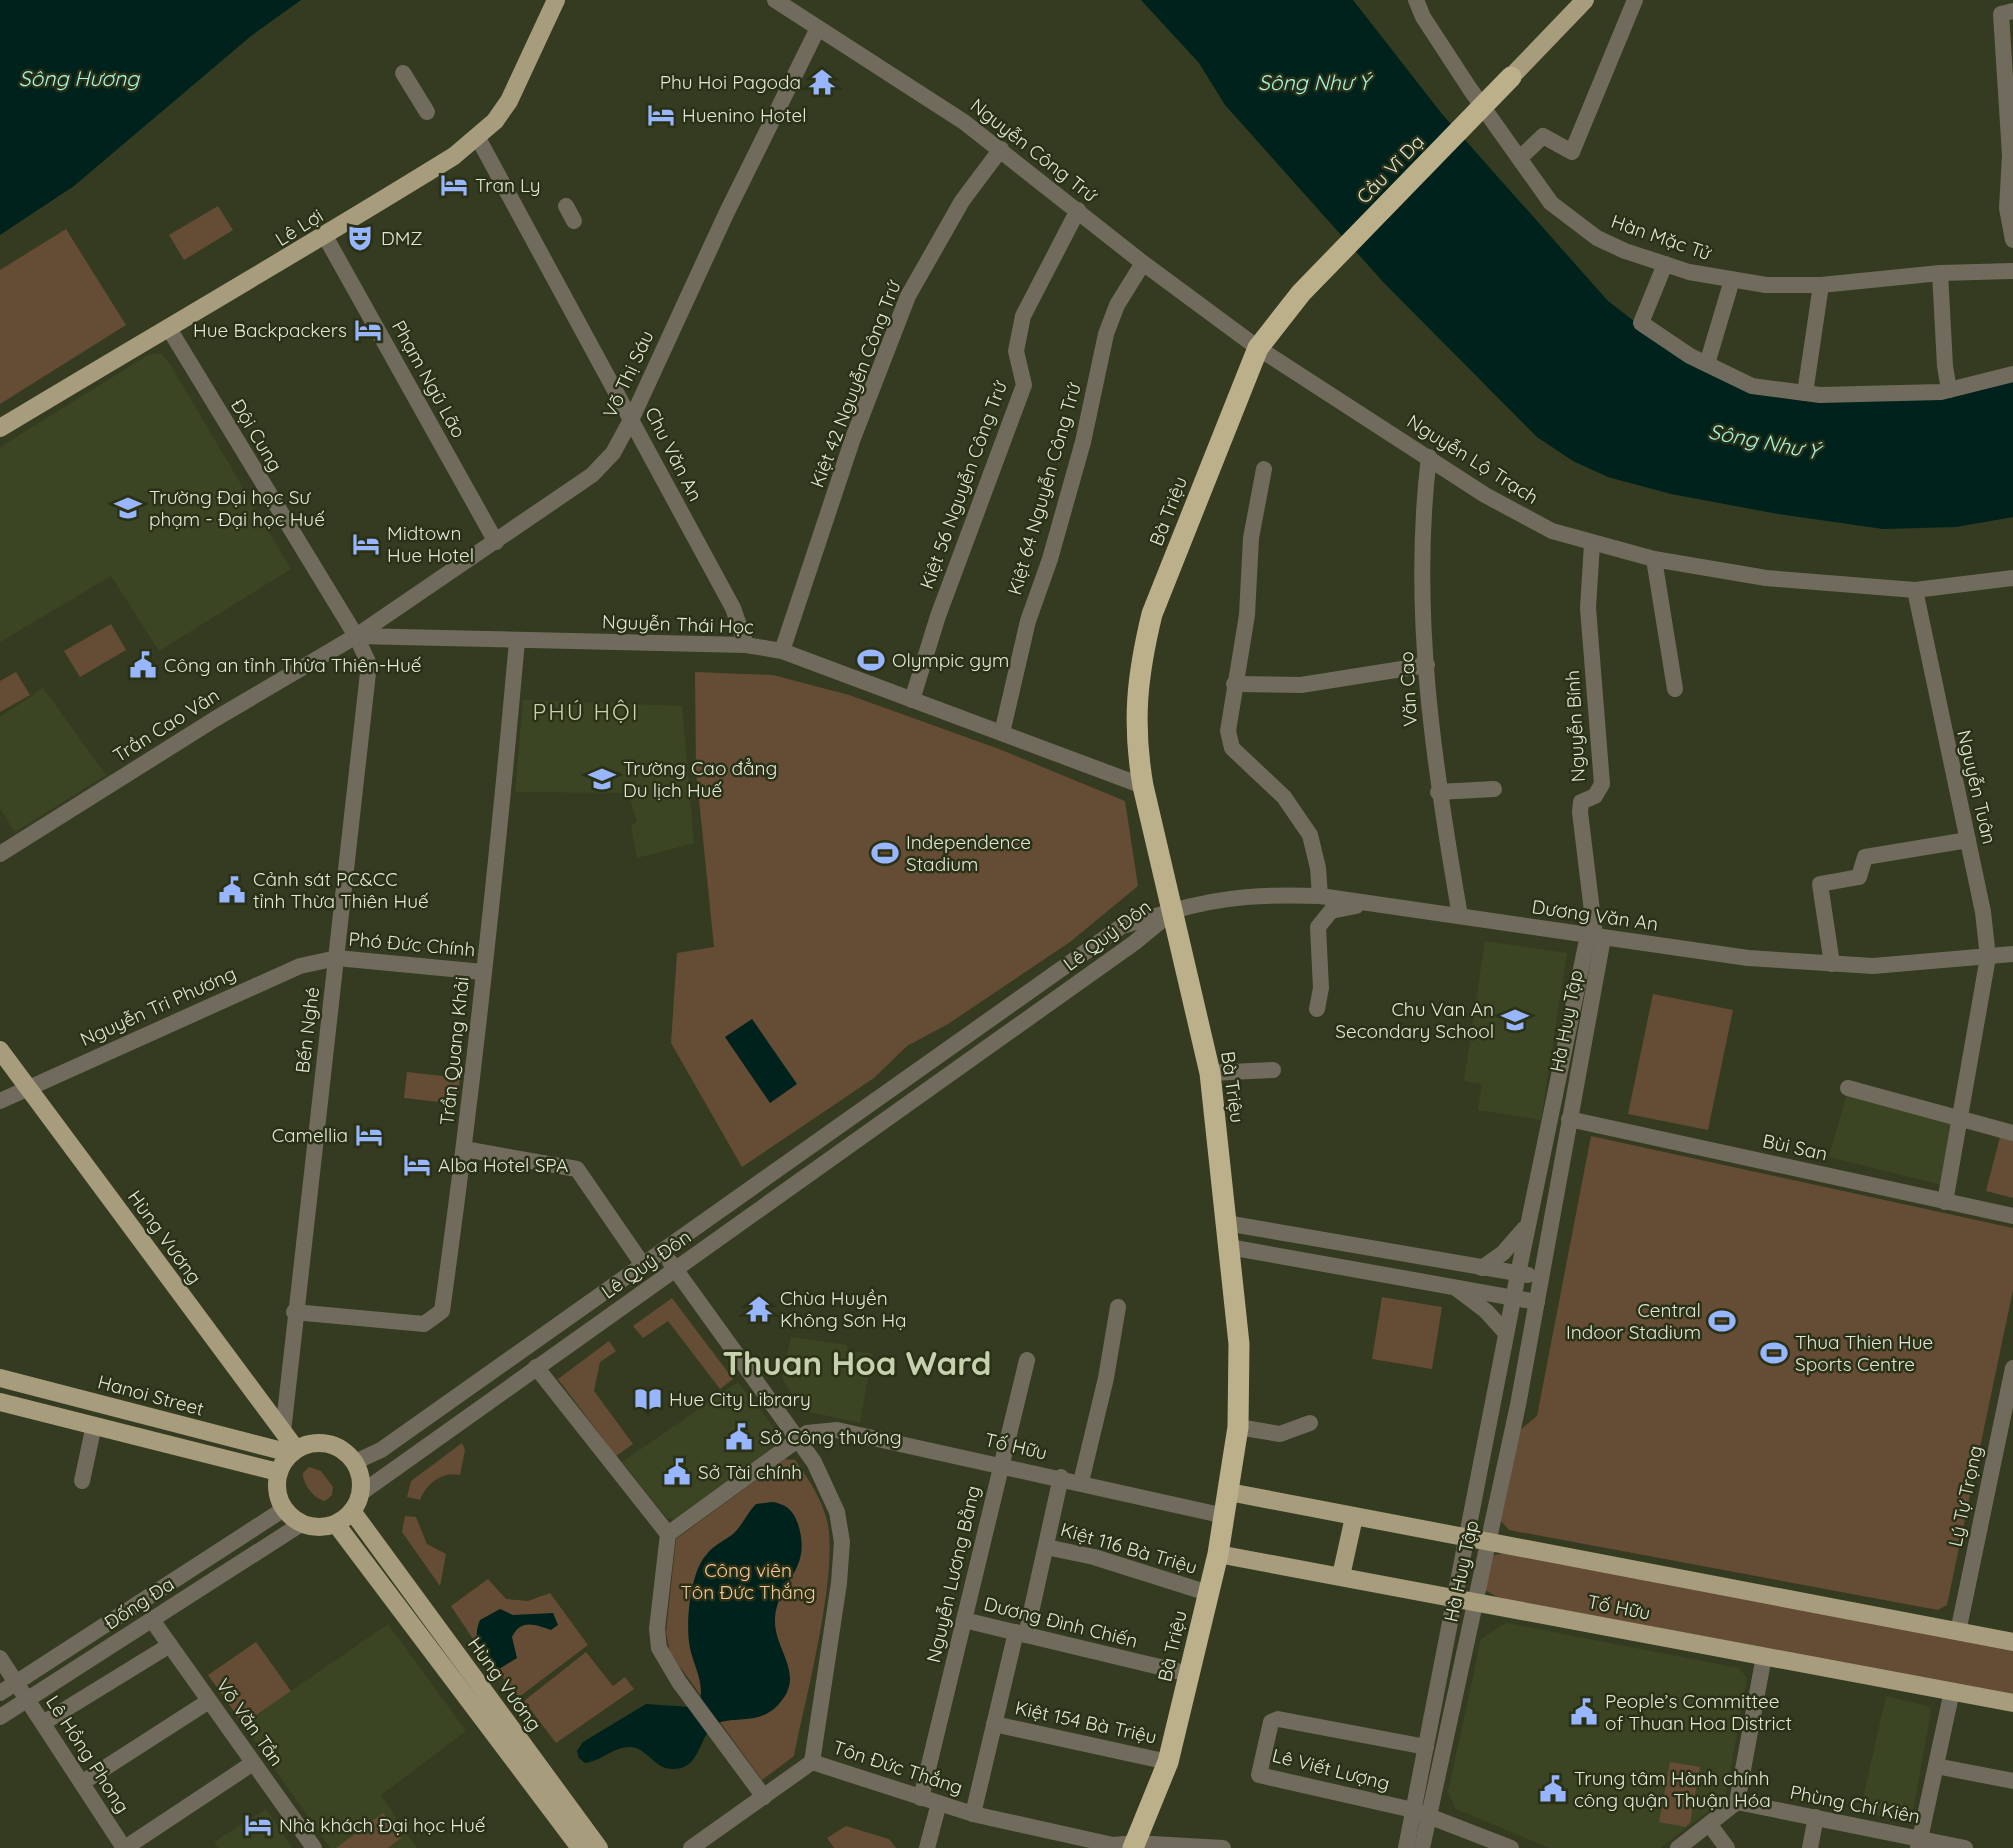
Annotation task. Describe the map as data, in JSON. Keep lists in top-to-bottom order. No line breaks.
{"streets":{"highway":["Cầu Vĩ Dạ","Bà Triệu"],"main road":["Lê Lợi","Hùng Vương","Hanoi Street","Tố Hữu"],"street":["Nguyễn Công Trứ","Hàn Mặc Tử","Võ Thị Sáu","Phạm Ngũ Lão","Kiệt 42 Nguyễn Công Trứ","Đội Cung","Chu Văn An","Nguyễn Lộ Trạch","Kiệt 56 Nguyễn Công Trứ","Kiệt 64 Nguyễn Công Trứ","Nguyễn Thái Học","Văn Cao","Trần Cao Vân","Nguyễn Bính","Nguyễn Tuân","Dương Văn An","Lê Quý Đôn","Phó Đức Chính","Nguyễn Tri Phương","Hà Huy Tập","Bến Nghé","Trần Quang Khải","Bùi San","Lý Tự Trọng","Kiệt 116 Bà Triệu","Nguyễn Lương Bằng","Đống Đa","Dương Đình Chiến","Võ Văn Tần","Kiệt 154 Bà Triệu","Lê Hồng Phong","Tôn Đức Thắng","Lê Viết Lượng","Phùng Chí Kiên"]},"crossings":[["Nguyễn Công Trứ","Cầu Vĩ Dạ"],["Nguyễn Công Trứ","Võ Thị Sáu"],["Nguyễn Công Trứ","Kiệt 42 Nguyễn Công Trứ"],["Nguyễn Công Trứ","Nguyễn Lộ Trạch"],["Nguyễn Công Trứ","Kiệt 56 Nguyễn Công Trứ"],["Nguyễn Công Trứ","Kiệt 64 Nguyễn Công Trứ"],["Nguyễn Công Trứ","Bà Triệu"],["Cầu Vĩ Dạ","Nguyễn Lộ Trạch"],["Cầu Vĩ Dạ","Bà Triệu"],["Lê Lợi","Phạm Ngũ Lão"],["Lê Lợi","Đội Cung"],["Lê Lợi","Chu Văn An"],["Võ Thị Sáu","Phạm Ngũ Lão"],["Võ Thị Sáu","Đội Cung"],["Võ Thị Sáu","Chu Văn An"],["Võ Thị Sáu","Nguyễn Thái Học"],["Võ Thị Sáu","Trần Cao Vân"],["Võ Thị Sáu","Bến Nghé"],["Kiệt 42 Nguyễn Công Trứ","Nguyễn Thái Học"],["Đội Cung","Nguyễn Thái Học"],["Đội Cung","Trần Cao Vân"],["Đội Cung","Bến Nghé"],["Chu Văn An","Nguyễn Thái Học"],["Nguyễn Lộ Trạch","Bà Triệu"],["Nguyễn Lộ Trạch","Văn Cao"],["Nguyễn Lộ Trạch","Nguyễn Bính"],["Nguyễn Lộ Trạch","Nguyễn Tuân"],["Kiệt 56 Nguyễn Công Trứ","Nguyễn Thái Học"],["Kiệt 64 Nguyễn Công Trứ","Nguyễn Thái Học"],["Bà Triệu","Nguyễn Thái Học"],["Bà Triệu","Dương Văn An"],["Bà Triệu","Lê Quý Đôn"],["Bà Triệu","Tố Hữu"],["Bà Triệu","Kiệt 116 Bà Triệu"],["Bà Triệu","Dương Đình Chiến"],["Bà Triệu","Kiệt 154 Bà Triệu"],["Bà Triệu","Tôn Đức Thắng"],["Nguyễn Thái Học","Trần Cao Vân"],["Nguyễn Thái Học","Bến Nghé"],["Nguyễn Thái Học","Trần Quang Khải"],["Văn Cao","Dương Văn An"],["Trần Cao Vân","Bến Nghé"],["Nguyễn Bính","Dương Văn An"],["Nguyễn Bính","Hà Huy Tập"],["Nguyễn Tuân","Dương Văn An"],["Nguyễn Tuân","Bùi San"],["Dương Văn An","Lê Quý Đôn"],["Dương Văn An","Hà Huy Tập"],["Lê Quý Đôn","Hùng Vương"],["Lê Quý Đôn","Hanoi Street"],["Lê Quý Đôn","Đống Đa"],["Lê Quý Đôn","Tôn Đức Thắng"],["Phó Đức Chính","Nguyễn Tri Phương"],["Phó Đức Chính","Bến Nghé"],["Phó Đức Chính","Trần Quang Khải"],["Nguyễn Tri Phương","Bến Nghé"],["Nguyễn Tri Phương","Hùng Vương"],["Hà Huy Tập","Bùi San"],["Hà Huy Tập","Tố Hữu"],["Hà Huy Tập","Lê Viết Lượng"],["Bến Nghé","Trần Quang Khải"],["Bến Nghé","Hùng Vương"],["Hùng Vương","Hanoi Street"],["Hùng Vương","Đống Đa"],["Hanoi Street","Đống Đa"],["Tố Hữu","Lý Tự Trọng"],["Tố Hữu","Nguyễn Lương Bằng"],["Tố Hữu","Tôn Đức Thắng"],["Kiệt 116 Bà Triệu","Dương Đình Chiến"],["Kiệt 116 Bà Triệu","Kiệt 154 Bà Triệu"],["Kiệt 116 Bà Triệu","Tôn Đức Thắng"],["Nguyễn Lương Bằng","Dương Đình Chiến"],["Nguyễn Lương Bằng","Tôn Đức Thắng"],["Đống Đa","Võ Văn Tần"],["Đống Đa","Lê Hồng Phong"]],"districts":["PHÚ HỘI","Thuan Hoa Ward"],"water":["Sông Hương","Sông Như Ý"],"parks":["Công viên Tôn Đức Thắng"],"places":{"temple":["Phu Hoi Pagoda","Chùa Huyền Không Sơn Hạ"],"hotel":["Huenino Hotel","Tran Ly","Hue Backpackers","Midtown Hue Hotel","Camellia","Alba Hotel SPA","Nhà khách Đại học Huế"],"theatre":["DMZ"],"school or university":["Trường Đại học Sư phạm - Đại học Huế","Trường Cao đẳng Du lịch Huế","Chu Van An Secondary School"],"sports":["Olympic gym","Independence Stadium","Central Indoor Stadium","Thua Thien Hue Sports Centre"],"public building":["Công an tỉnh Thừa Thiên-Huế","Cảnh sát PC&CC tỉnh Thừa Thiên Huế","Sở Công thương","Sở Tài chính","People’s Committee of Thuan Hoa District","Trung tâm Hành chính công quận Thuận Hóa"],"library":["Hue City Library"]}}
